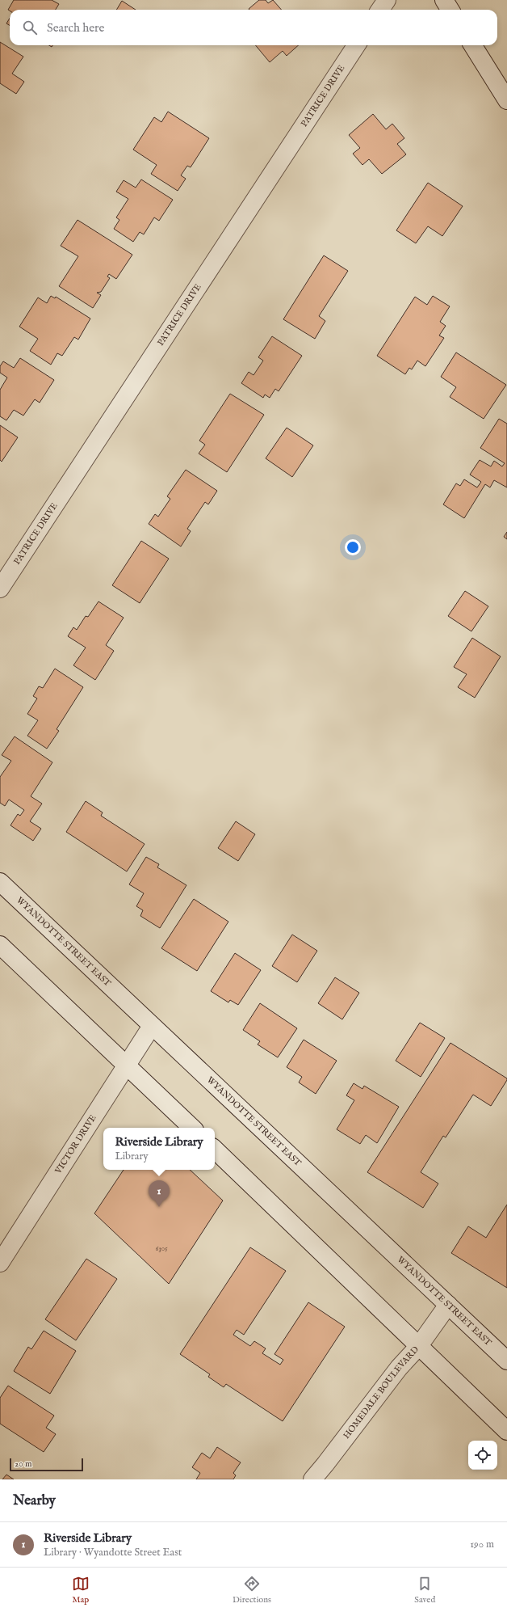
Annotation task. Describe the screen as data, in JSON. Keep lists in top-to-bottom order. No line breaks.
{"streets":{"main road":["PATRICE DRIVE","WYANDOTTE STREET EAST","VICTOR DRIVE","HOMEDALE BOULEVARD"]},"crossings":[["WYANDOTTE STREET EAST","VICTOR DRIVE"],["WYANDOTTE STREET EAST","HOMEDALE BOULEVARD"]],"house_numbers":["6305"],"scale_bar":"20 m","page":{"search":"Search here","popup":["Riverside Library","Library"],"pins":"1","scale":"20 m","heading":"Nearby","list":[{"mark":"1","name":"Riverside Library","note":"Library · Wyandotte Street East","value":"190 m"}],"nav":["Map","Directions","Saved"]}}
